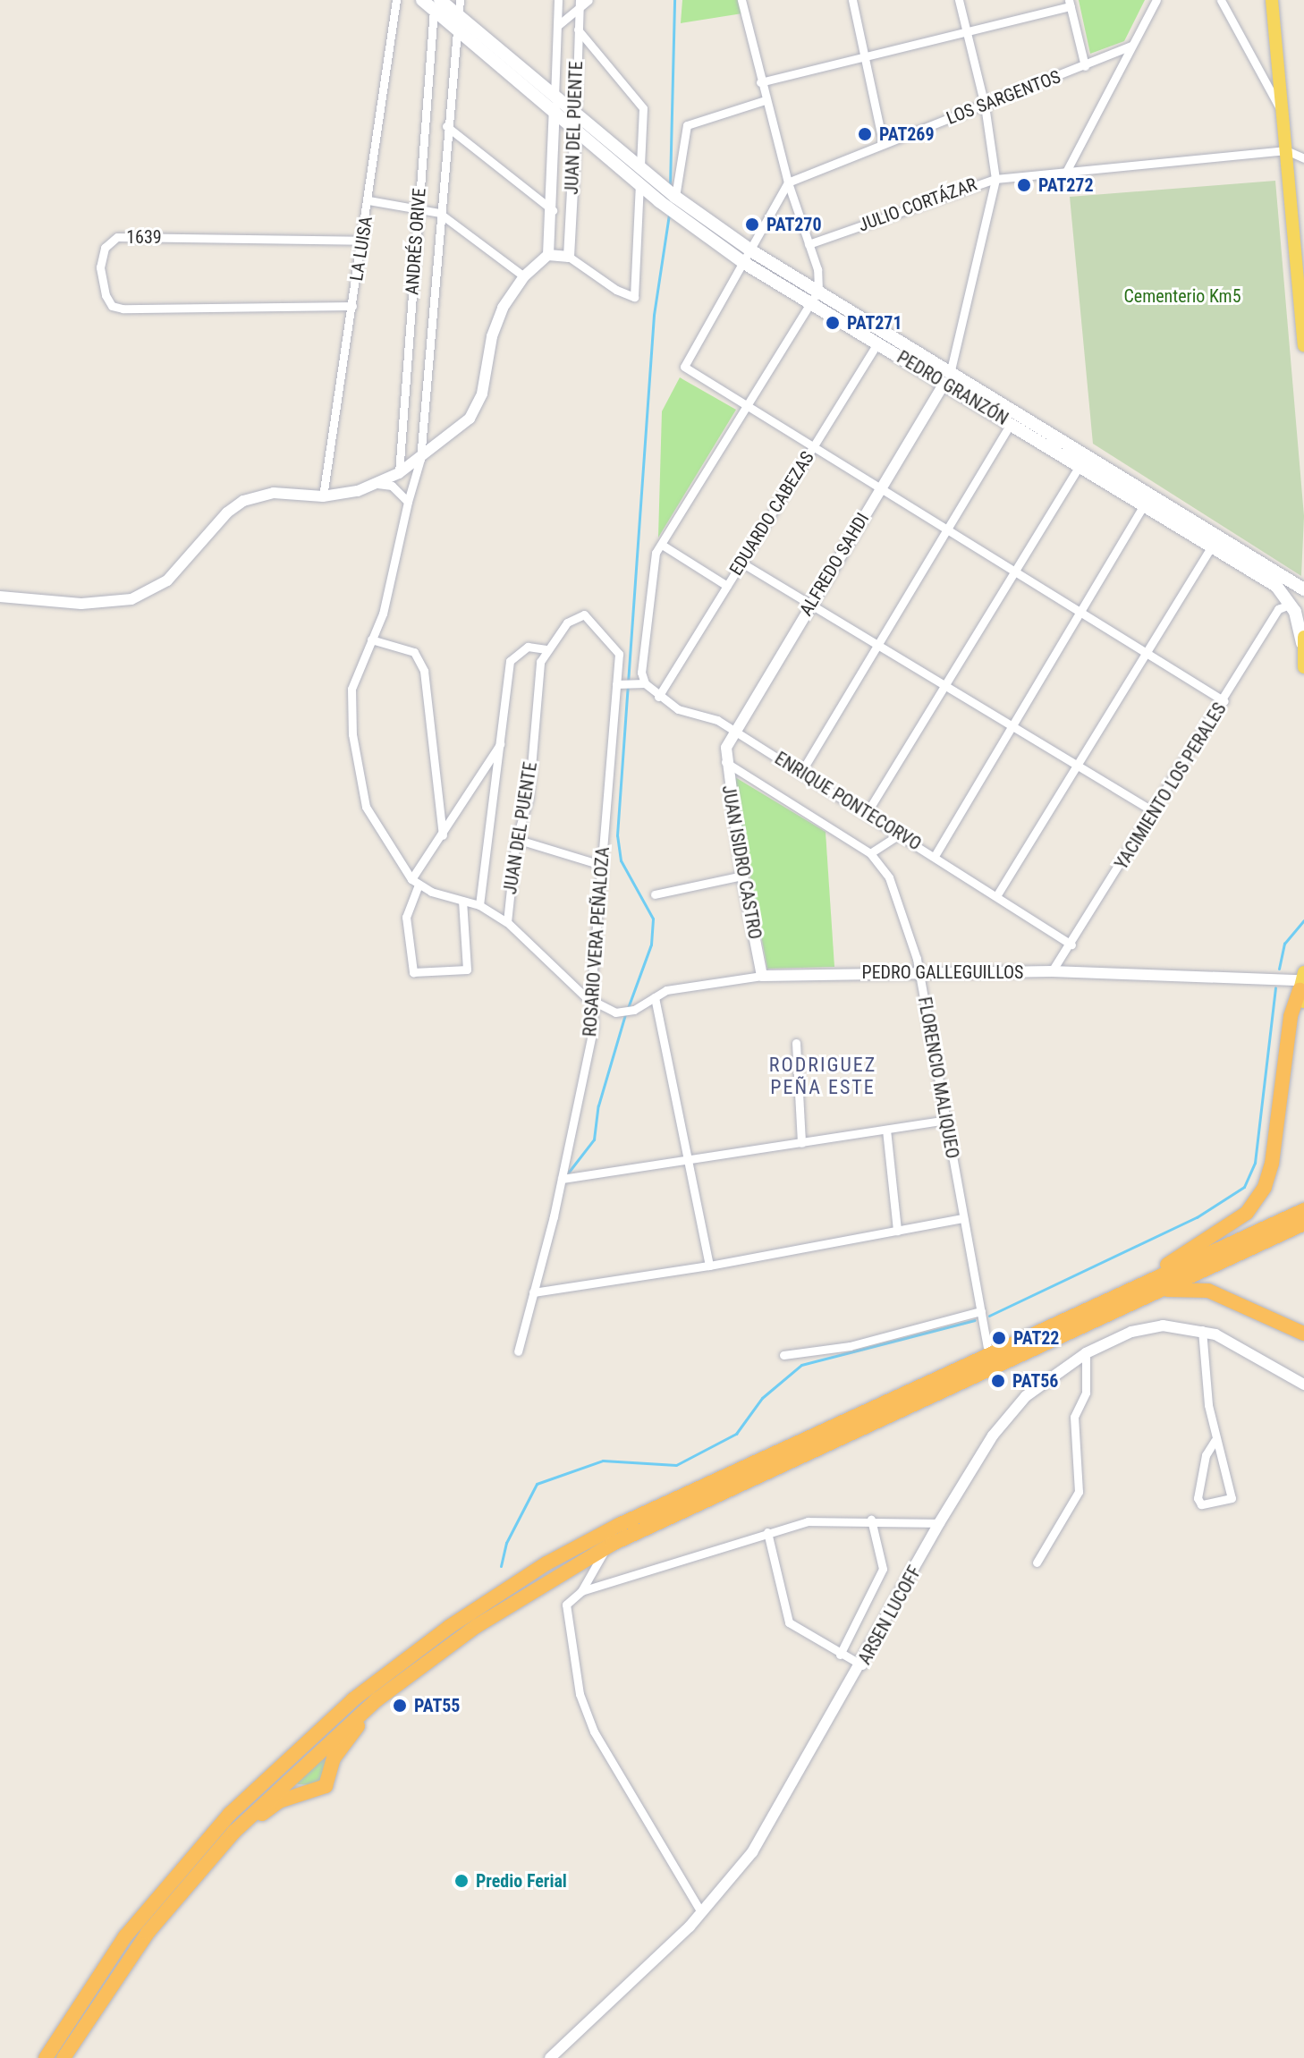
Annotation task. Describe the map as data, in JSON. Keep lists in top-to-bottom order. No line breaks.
{"streets":{"main road":["PEDRO GRANZÓN"],"street":["LOS SARGENTOS","JUAN DEL PUENTE","JULIO CORTÁZAR","1639","ANDRÉS ORIVE","LA LUISA","EDUARDO CABEZAS","ALFREDO SAHDI","YACIMIENTO LOS PERALES","ENRIQUE PONTECORVO","JUAN ISIDRO CASTRO","ROSARIO VERA PEÑALOZA","PEDRO GALLEGUILLOS","FLORENCIO MALIQUEO","ARSEN LUCOFF"]},"crossings":[["JUAN DEL PUENTE","PEDRO GRANZÓN"],["JUAN DEL PUENTE","ROSARIO VERA PEÑALOZA"],["1639","LA LUISA"],["ANDRÉS ORIVE","PEDRO GRANZÓN"],["PEDRO GRANZÓN","EDUARDO CABEZAS"],["PEDRO GRANZÓN","ALFREDO SAHDI"],["PEDRO GRANZÓN","YACIMIENTO LOS PERALES"],["EDUARDO CABEZAS","ENRIQUE PONTECORVO"],["ALFREDO SAHDI","ENRIQUE PONTECORVO"],["ALFREDO SAHDI","JUAN ISIDRO CASTRO"],["YACIMIENTO LOS PERALES","ENRIQUE PONTECORVO"],["YACIMIENTO LOS PERALES","PEDRO GALLEGUILLOS"],["JUAN ISIDRO CASTRO","PEDRO GALLEGUILLOS"],["JUAN ISIDRO CASTRO","FLORENCIO MALIQUEO"],["ROSARIO VERA PEÑALOZA","PEDRO GALLEGUILLOS"],["PEDRO GALLEGUILLOS","FLORENCIO MALIQUEO"]],"districts":["RODRIGUEZ PEÑA ESTE"],"parks":["Cementerio Km5"],"places":["PAT269","PAT272","PAT270","PAT271","PAT22","PAT56","PAT55","Predio Ferial"]}
